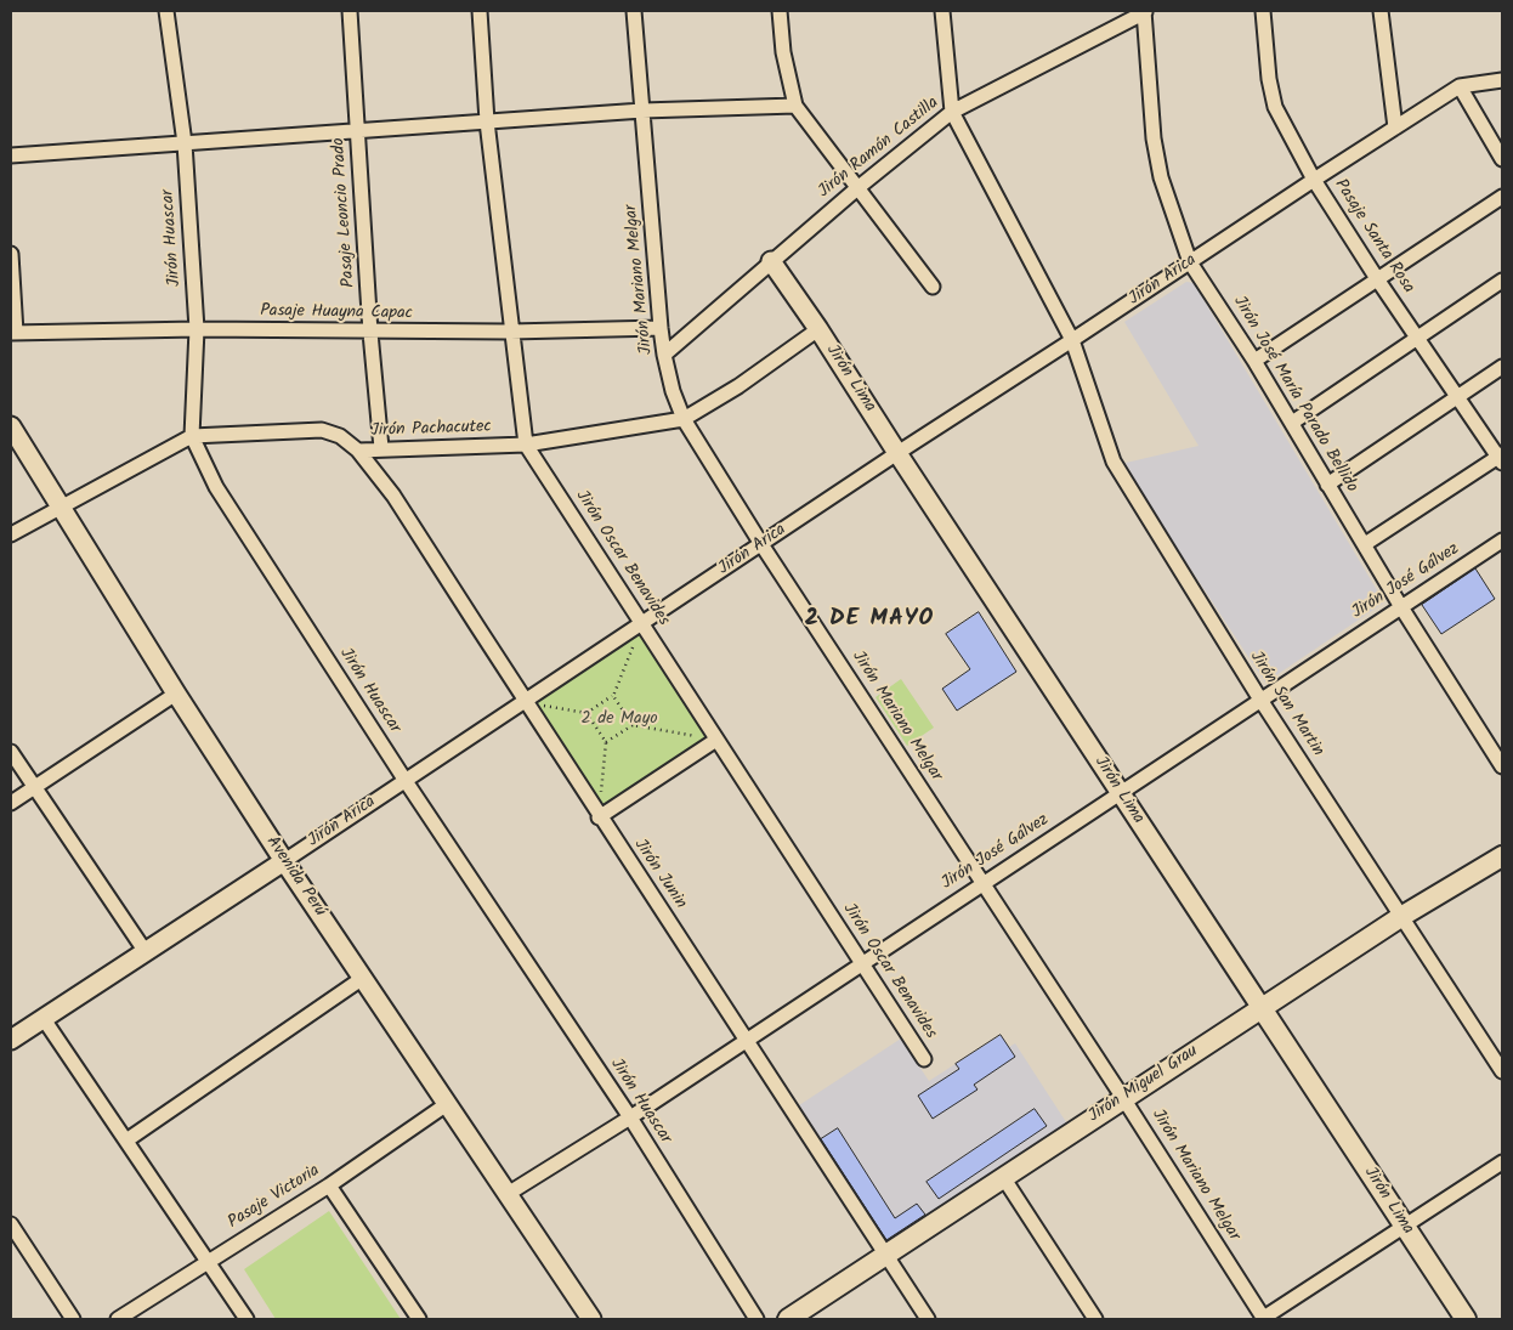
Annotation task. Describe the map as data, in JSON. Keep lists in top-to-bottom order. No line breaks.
{"streets":{"main road":["Jirón Lima","Jirón Miguel Grau"],"street":["Jirón Ramón Castilla","Pasaje Leoncio Prado","Pasaje Santa Rosa","Jirón Huascar","Jirón Mariano Melgar","Jirón Arica","Pasaje Huayna Capac","Jirón José María Parado Bellido","Jirón Pachacutec","Jirón Oscar Benavides","Jirón José Gálvez","Jirón San Martin","Jirón Junin","Avenida Perú","Pasaje Victoria"]},"crossings":[["Jirón Ramón Castilla","Jirón Mariano Melgar"],["Jirón Ramón Castilla","Jirón Lima"],["Jirón Ramón Castilla","Jirón José María Parado Bellido"],["Jirón Ramón Castilla","Jirón San Martin"],["Pasaje Leoncio Prado","Pasaje Huayna Capac"],["Pasaje Leoncio Prado","Jirón Pachacutec"],["Pasaje Santa Rosa","Jirón Arica"],["Jirón Huascar","Jirón Arica"],["Jirón Huascar","Pasaje Huayna Capac"],["Jirón Huascar","Jirón Pachacutec"],["Jirón Huascar","Jirón José Gálvez"],["Jirón Mariano Melgar","Jirón Arica"],["Jirón Mariano Melgar","Pasaje Huayna Capac"],["Jirón Mariano Melgar","Jirón Pachacutec"],["Jirón Mariano Melgar","Jirón José Gálvez"],["Jirón Mariano Melgar","Jirón Miguel Grau"],["Jirón Arica","Jirón Lima"],["Jirón Arica","Jirón José María Parado Bellido"],["Jirón Arica","Jirón Oscar Benavides"],["Jirón Arica","Jirón San Martin"],["Jirón Arica","Jirón Junin"],["Jirón Arica","Avenida Perú"],["Pasaje Huayna Capac","Jirón Oscar Benavides"],["Jirón Lima","Jirón Pachacutec"],["Jirón Lima","Jirón José Gálvez"],["Jirón Lima","Jirón Miguel Grau"],["Jirón José María Parado Bellido","Jirón José Gálvez"],["Jirón Pachacutec","Jirón Oscar Benavides"],["Jirón Pachacutec","Jirón Junin"],["Jirón Pachacutec","Avenida Perú"],["Jirón Oscar Benavides","Jirón José Gálvez"],["Jirón José Gálvez","Jirón San Martin"],["Jirón José Gálvez","Jirón Junin"],["Jirón José Gálvez","Avenida Perú"],["Jirón San Martin","Jirón Miguel Grau"],["Jirón Junin","Jirón Miguel Grau"],["Avenida Perú","Pasaje Victoria"]],"districts":["2 DE MAYO"],"parks":["2 de Mayo"]}
